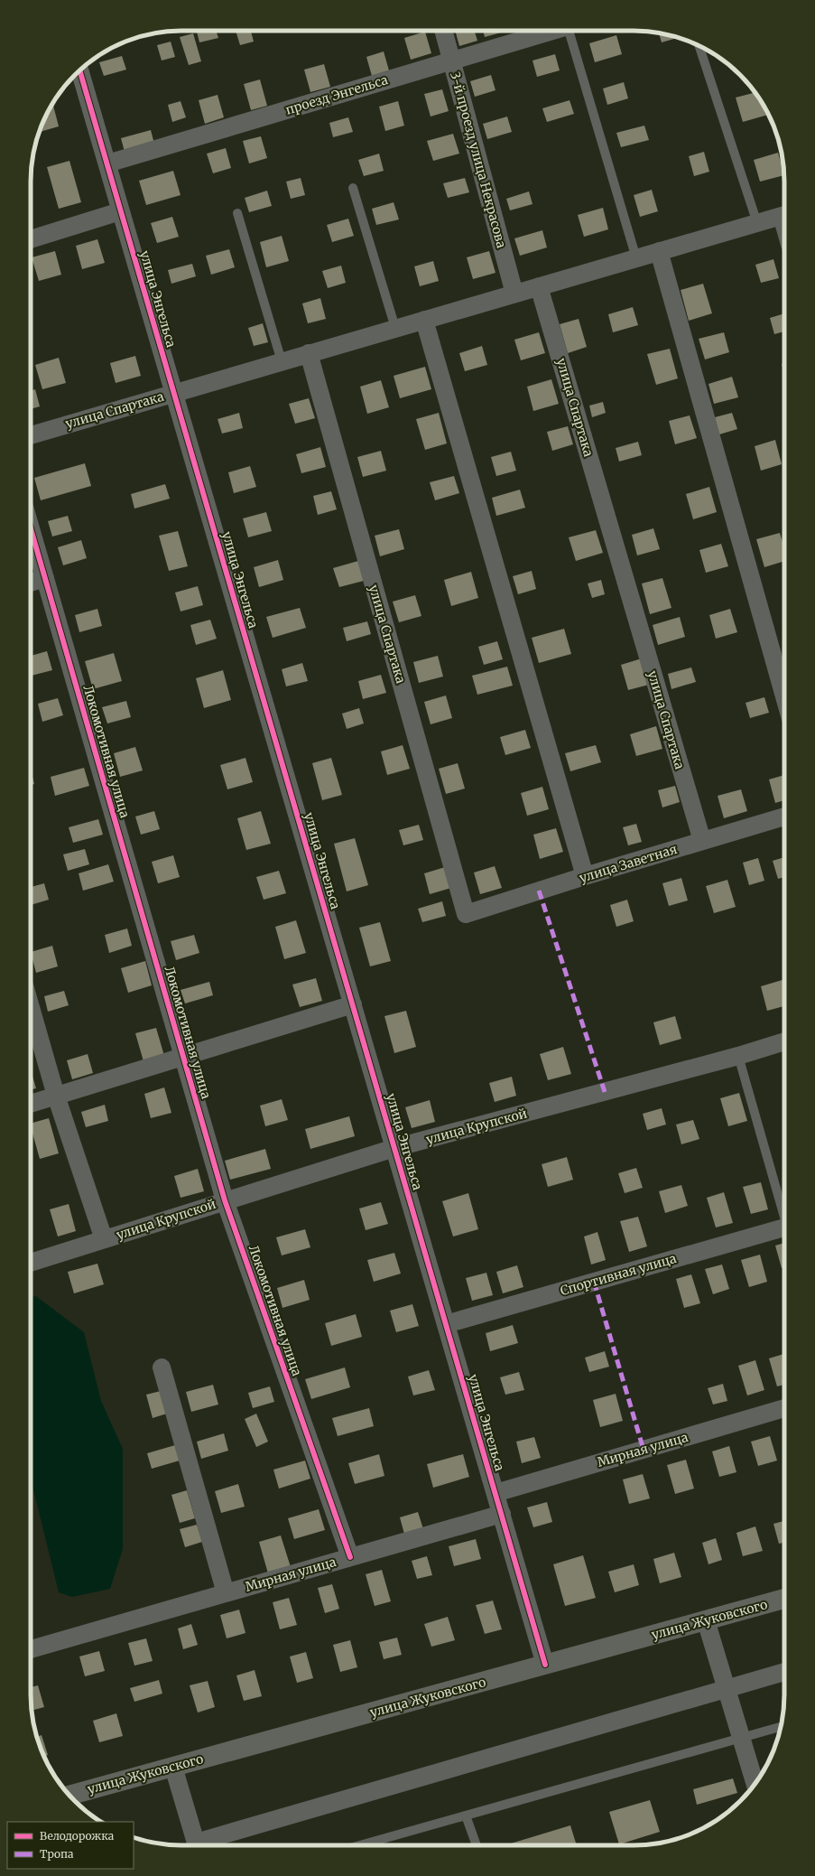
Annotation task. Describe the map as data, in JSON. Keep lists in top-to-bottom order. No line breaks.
{"streets":{"street":["проезд Энгельса","3-й проезд улица Некрасова","улица Энгельса","улица Спартака","Локомотивная улица","улица Заветная","улица Крупской","Спортивная улица","Мирная улица","улица Жуковского"]},"crossings":[["проезд Энгельса","3-й проезд улица Некрасова"],["проезд Энгельса","улица Энгельса"],["3-й проезд улица Некрасова","улица Спартака"],["улица Энгельса","улица Спартака"],["улица Энгельса","улица Крупской"],["улица Энгельса","Спортивная улица"],["улица Энгельса","Мирная улица"],["улица Энгельса","улица Жуковского"],["улица Спартака","улица Заветная"],["Локомотивная улица","улица Крупской"],["Локомотивная улица","Мирная улица"]],"legend":["Велодорожка","Тропа"]}
